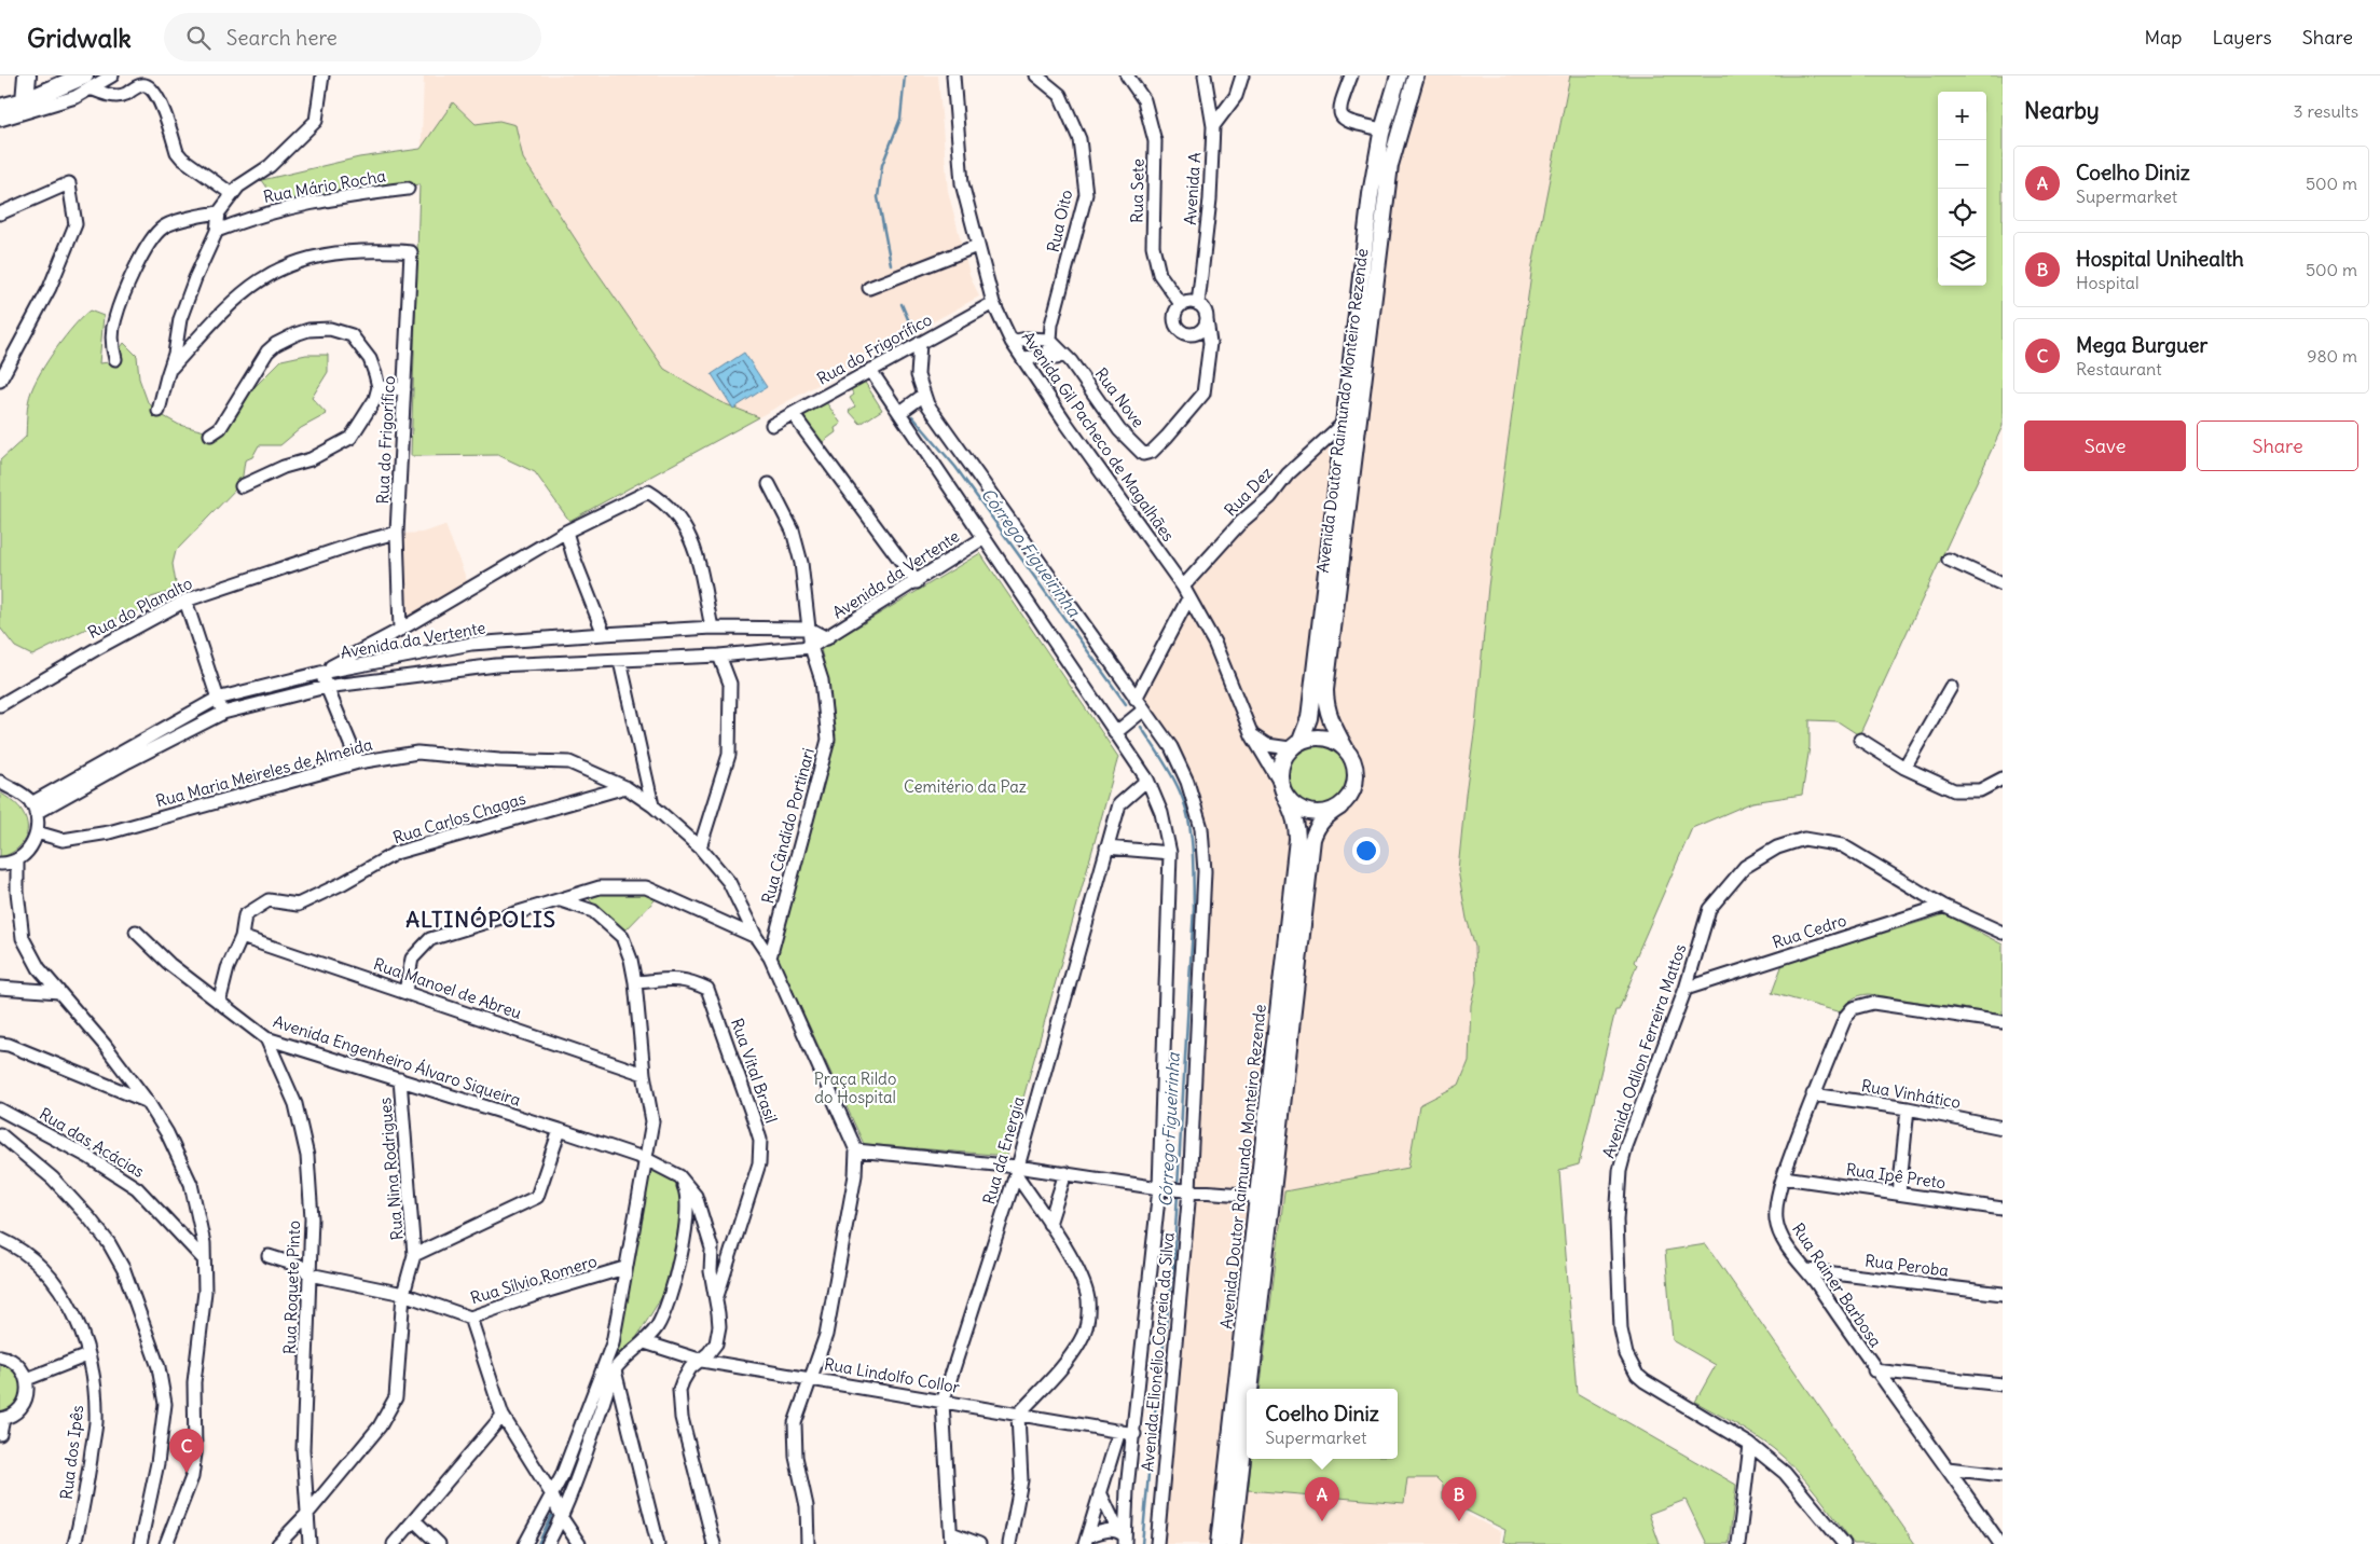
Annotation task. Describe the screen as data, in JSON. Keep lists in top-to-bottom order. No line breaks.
{"streets":{"main road":["Avenida Doutor Raimundo Monteiro Rezende"],"street":["Rua Mário Rocha","Avenida A","Rua Sete","Rua Oito","Rua do Frigorífico","Rua Nove","Avenida Gil Pacheco de Magalhães","Rua Dez","Avenida da Vertente","Rua do Planalto","Rua Maria Meireles de Almeida","Rua Carlos Chagas","Rua Cândido Portinari","Rua Cedro","Rua Manoel de Abreu","Avenida Odilon Ferreira Mattos","Avenida Engenheiro Álvaro Siqueira","Rua Vital Brasil","Rua Vinhático","Rua das Acácias","Rua da Energia","Rua Nina Rodrigues","Rua Ipê Preto","Rua Peroba","Rua Sílvio Romero","Rua Rainer Barbosa","Rua Roquete Pinto","Avenida Elionélio Correia da Silva","Rua Lindolfo Collor","Rua dos Ipês"]},"crossings":[["Avenida A","Rua Sete"],["Avenida A","Rua Nove"],["Rua Sete","Rua Nove"],["Rua Oito","Rua Nove"],["Rua do Frigorífico","Avenida Gil Pacheco de Magalhães"],["Rua do Frigorífico","Rua do Planalto"],["Rua do Frigorífico","Avenida Elionélio Correia da Silva"],["Avenida Doutor Raimundo Monteiro Rezende","Avenida Gil Pacheco de Magalhães"],["Avenida Doutor Raimundo Monteiro Rezende","Rua Dez"],["Avenida Gil Pacheco de Magalhães","Rua Dez"],["Avenida da Vertente","Rua Cândido Portinari"],["Avenida da Vertente","Avenida Elionélio Correia da Silva"],["Rua Maria Meireles de Almeida","Rua Carlos Chagas"],["Rua Maria Meireles de Almeida","Rua Cândido Portinari"],["Rua Maria Meireles de Almeida","Rua Lindolfo Collor"],["Rua Carlos Chagas","Rua Manoel de Abreu"],["Rua Carlos Chagas","Avenida Engenheiro Álvaro Siqueira"],["Rua Cedro","Avenida Odilon Ferreira Mattos"],["Avenida Engenheiro Álvaro Siqueira","Rua Nina Rodrigues"],["Avenida Engenheiro Álvaro Siqueira","Rua Roquete Pinto"],["Rua Vinhático","Rua Rainer Barbosa"],["Rua da Energia","Avenida Elionélio Correia da Silva"],["Rua da Energia","Rua Lindolfo Collor"],["Rua Ipê Preto","Rua Rainer Barbosa"],["Rua Peroba","Rua Rainer Barbosa"],["Rua Sílvio Romero","Rua Roquete Pinto"],["Avenida Elionélio Correia da Silva","Rua Lindolfo Collor"]],"districts":["ALTINÓPOLIS"],"water":["Córrego Figueirinha"],"parks":["Cemitério da Paz","Praça Rildo do Hospital"],"page":{"header":"Gridwalk","search":"Search here","nav":["Map","Layers","Share"],"heading":["Nearby","3 results"],"map_buttons":["+","−"],"list":[{"mark":"A","name":"Coelho Diniz","note":"Supermarket","value":"500 m"},{"mark":"B","name":"Hospital Unihealth","note":"Hospital","value":"500 m"},{"mark":"C","name":"Mega Burguer","note":"Restaurant","value":"980 m"}],"buttons":["Save","Share"],"popup":["Coelho Diniz","Supermarket"],"pins":["C","A","B"]}}
